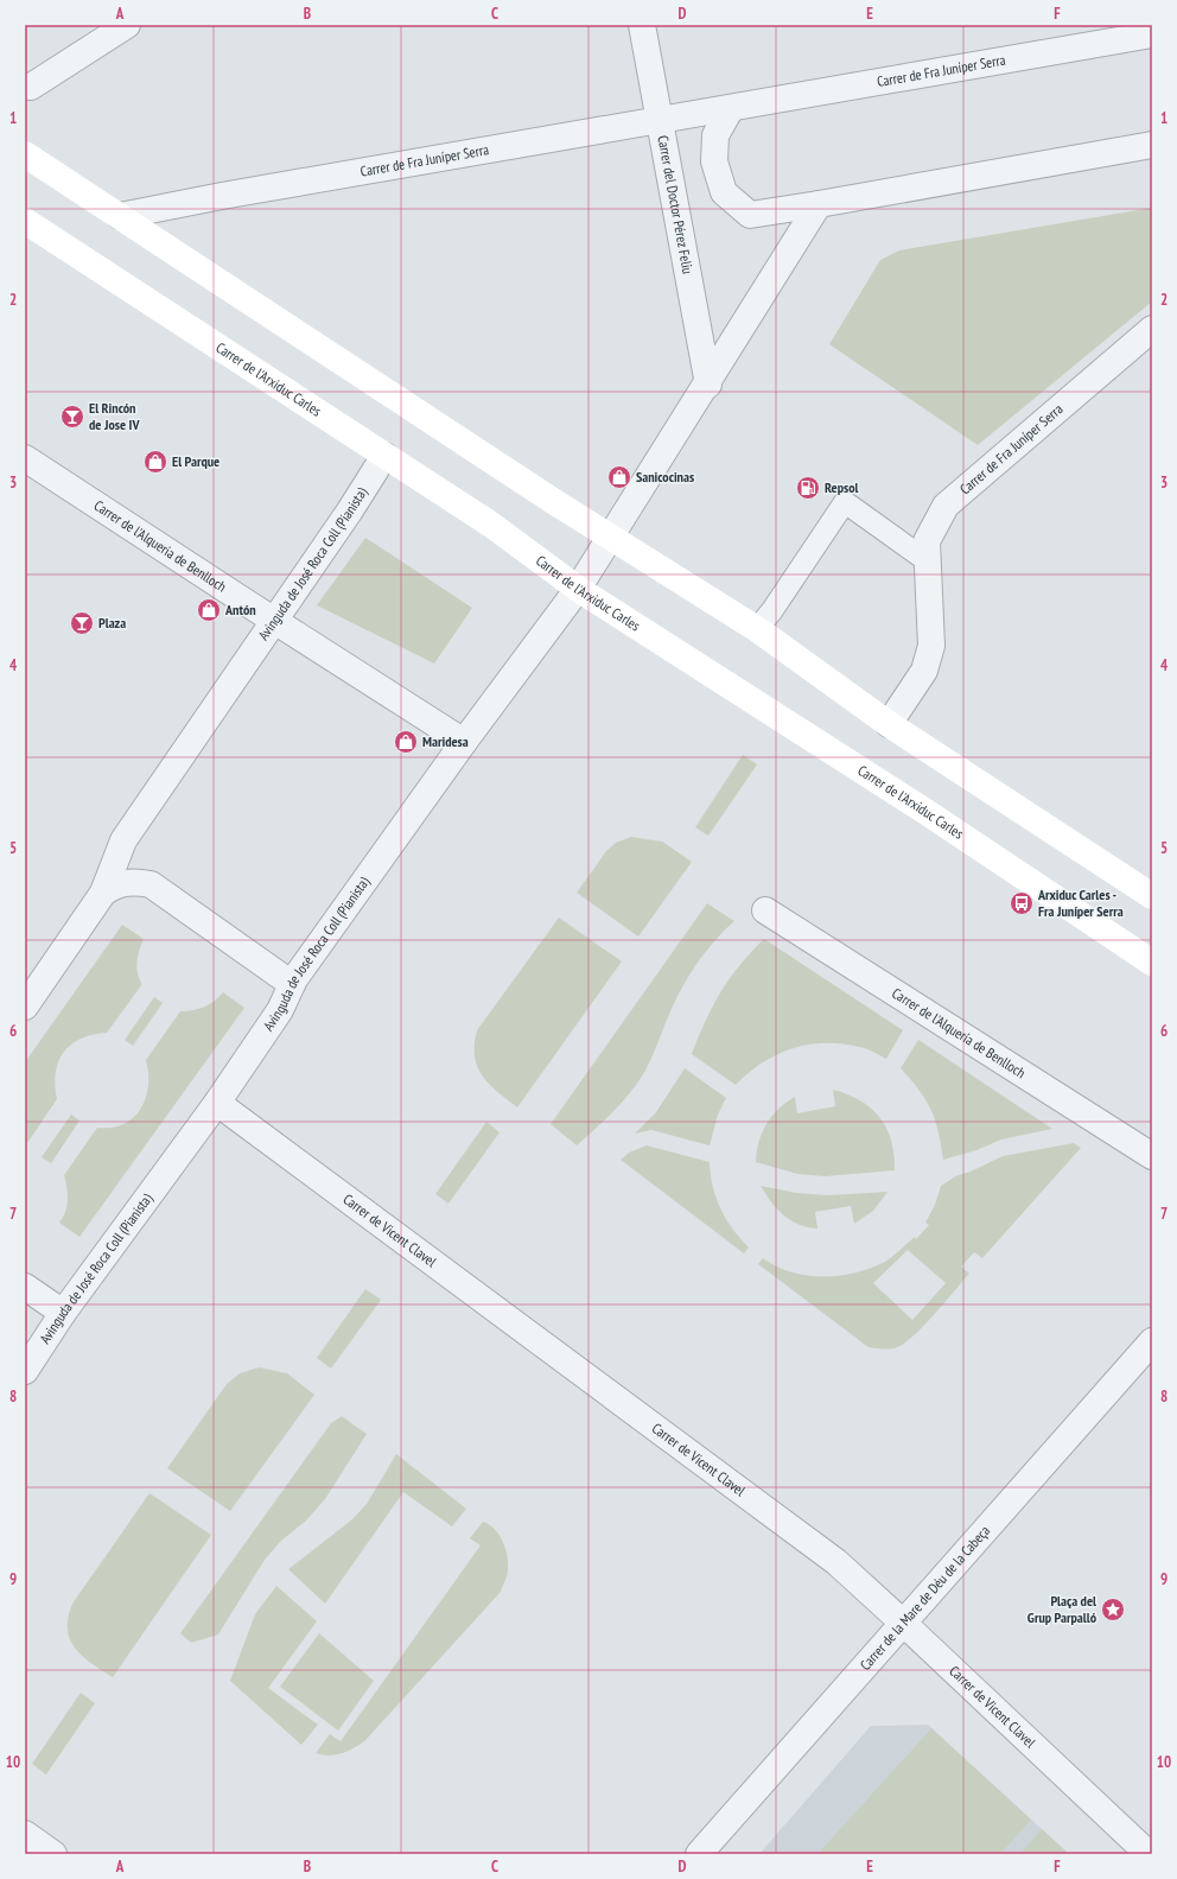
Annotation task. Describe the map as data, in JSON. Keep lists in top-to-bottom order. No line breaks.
{"streets":{"main road":["Carrer de l'Arxiduc Carles"],"street":["Carrer de Fra Juníper Serra","Carrer del Doctor Pérez Feliu","Carrer de l'Alqueria de Benlloch","Avinguda de José Roca Coll (Pianista)","Carrer de l'Alquería de Benlloch","Carrer de Vicent Clavel","Carrer de la Mare de Déu de la Cabeça"]},"crossings":[["Carrer de Fra Juníper Serra","Carrer del Doctor Pérez Feliu"],["Carrer de l'Arxiduc Carles","Avinguda de José Roca Coll (Pianista)"],["Carrer de l'Alqueria de Benlloch","Avinguda de José Roca Coll (Pianista)"],["Avinguda de José Roca Coll (Pianista)","Carrer de Vicent Clavel"],["Carrer de Vicent Clavel","Carrer de la Mare de Déu de la Cabeça"]],"places":{"bar":["El Rincón de Jose IV","Plaza"],"shop":["El Parque","Sanicocinas","Antón","Maridesa"],"fuel station":["Repsol"],"bus stop":["Arxiduc Carles - Fra Juníper Serra"],"place":["Plaça del Grup Parpalló"]},"grid":{"columns":["A","B","C","D","E","F"],"rows":["1","2","3","4","5","6","7","8","9","10"]}}
